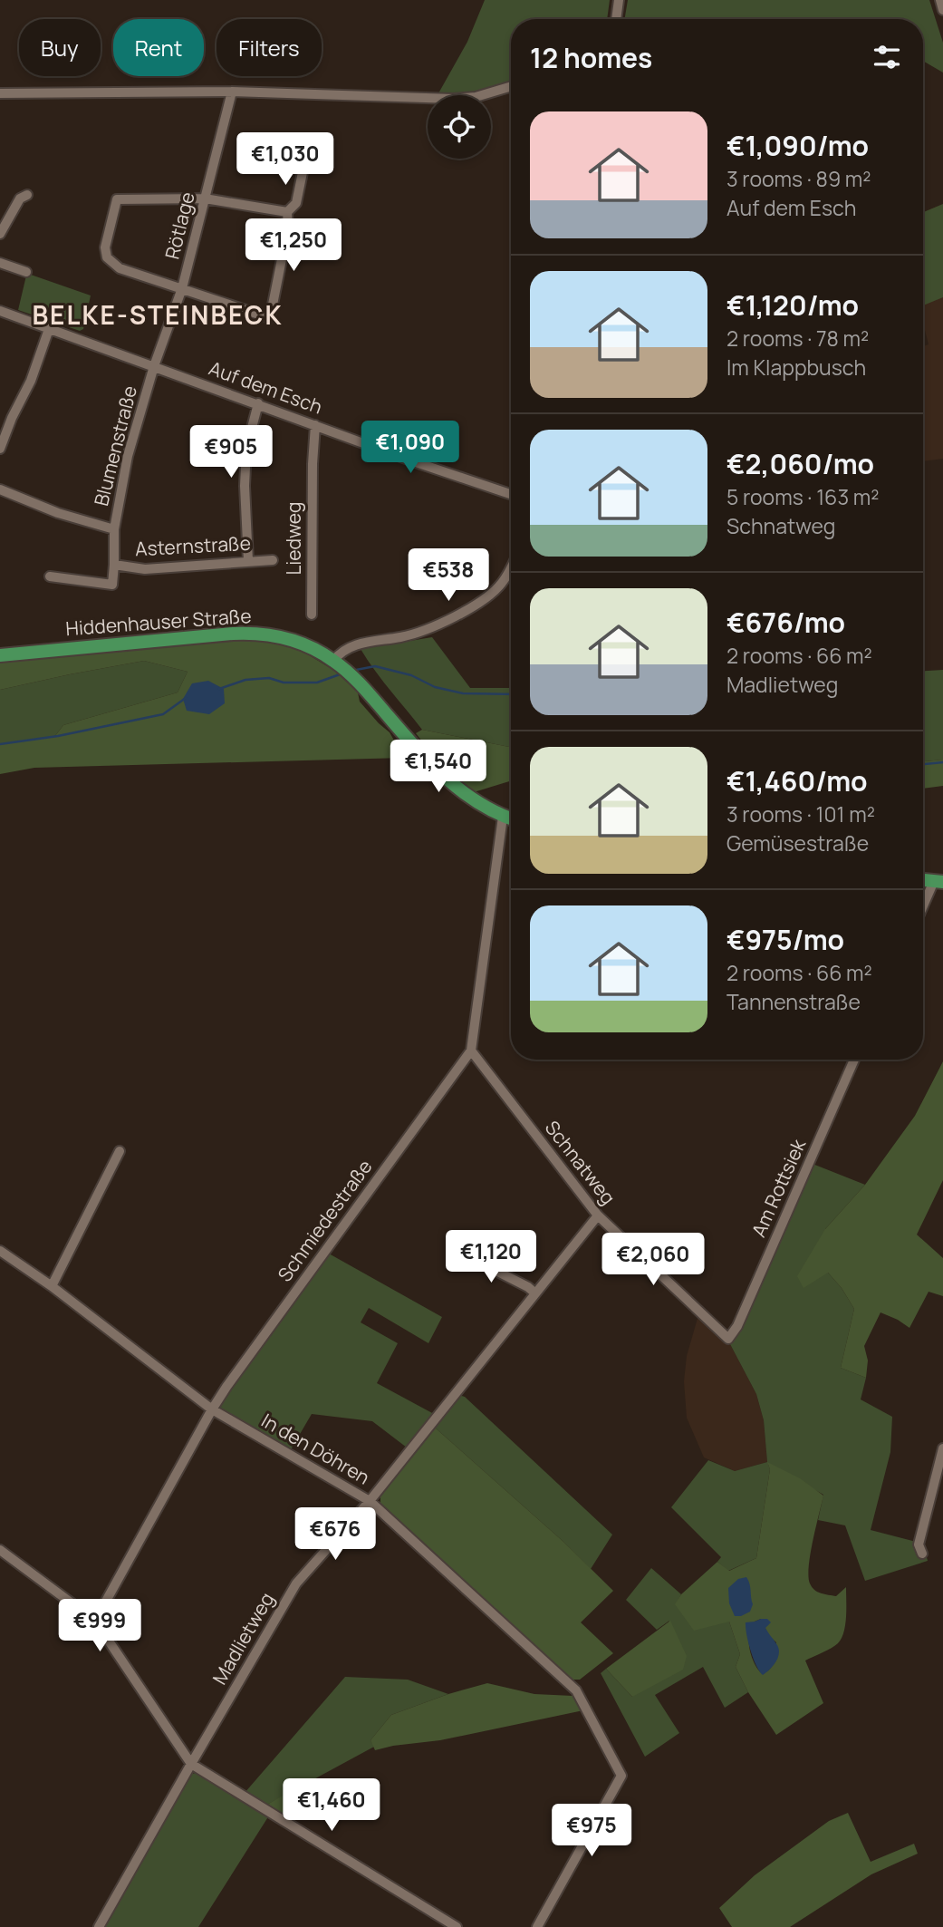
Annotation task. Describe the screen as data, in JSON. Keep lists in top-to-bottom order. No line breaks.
{"streets":{"main road":["Hiddenhauser Straße"],"street":["Rötlage","Auf dem Esch","Blumenstraße","Liedweg","Asternstraße","Schnatweg","Am Rottsiek","Schmiedestraße","In den Döhren","Madlietweg"]},"crossings":[["Rötlage","Auf dem Esch"],["Rötlage","Blumenstraße"],["Auf dem Esch","Blumenstraße"],["Auf dem Esch","Liedweg"],["Blumenstraße","Asternstraße"],["Hiddenhauser Straße","Schmiedestraße"],["Schnatweg","Am Rottsiek"],["Schnatweg","Schmiedestraße"],["Schnatweg","Madlietweg"],["Schmiedestraße","In den Döhren"],["In den Döhren","Madlietweg"]],"districts":["BELKE-STEINBECK"],"page":{"chip":["Buy","Rent","Filters"],"heading":"12 homes","list":[{"name":"€1,090/mo","note":"3 rooms · 89 m² · Auf dem Esch"},{"name":"€1,120/mo","note":"2 rooms · 78 m² · Im Klappbusch"},{"name":"€2,060/mo","note":"5 rooms · 163 m² · Schnatweg"},{"name":"€676/mo","note":"2 rooms · 66 m² · Madlietweg"},{"name":"€1,460/mo","note":"3 rooms · 101 m² · Gemüsestraße"},{"name":"€975/mo","note":"2 rooms · 66 m² · Tannenstraße"}],"price":["€1,030","€1,250","€1,090","€905","€538","€1,540","€1,120","€2,060","€676","€999","€1,460","€975"]}}
